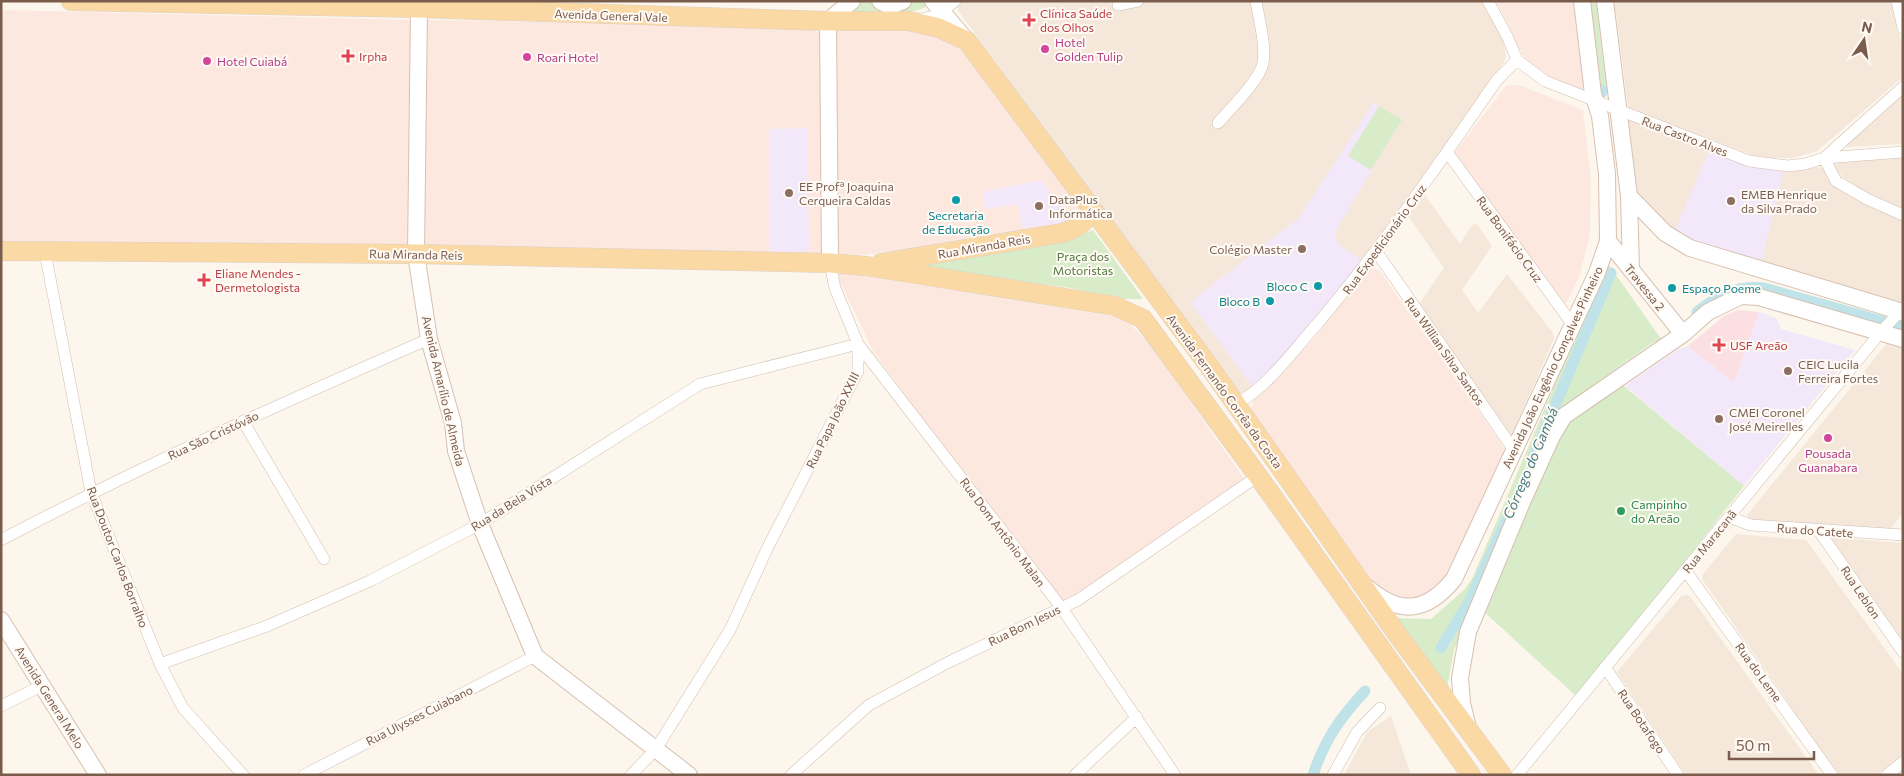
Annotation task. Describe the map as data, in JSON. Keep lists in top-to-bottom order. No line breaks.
{"streets":{"main road":["Avenida General Vale","Rua Miranda Reis","Avenida Fernando Corrêa da Costa"],"street":["Rua Castro Alves","Rua Expedicionário Cruz","Rua Bonifácio Cruz","Travessa 2","Rua Willian Silva Santos","Avenida João Eugênio Gonçalves Pinheiro","Avenida Amarílio de Almeida","Rua Papa João XXIII","Rua São Cristóvão","Rua da Bela Vista","Rua do Catete","Rua Dom Antônio Malan","Rua Maracanã","Rua Doutor Carlos Borralho","Rua Leblon","Rua Bom Jesus","Rua do Leme","Avenida General Melo","Rua Ulysses Cuiabano","Rua Botafogo"]},"crossings":[["Avenida General Vale","Avenida Amarílio de Almeida"],["Avenida General Vale","Avenida Fernando Corrêa da Costa"],["Avenida General Vale","Rua Papa João XXIII"],["Rua Castro Alves","Rua Expedicionário Cruz"],["Rua Castro Alves","Avenida João Eugênio Gonçalves Pinheiro"],["Rua Expedicionário Cruz","Rua Bonifácio Cruz"],["Rua Expedicionário Cruz","Rua Willian Silva Santos"],["Rua Expedicionário Cruz","Avenida Fernando Corrêa da Costa"],["Rua Bonifácio Cruz","Avenida João Eugênio Gonçalves Pinheiro"],["Rua Miranda Reis","Avenida Amarílio de Almeida"],["Rua Miranda Reis","Avenida Fernando Corrêa da Costa"],["Rua Miranda Reis","Rua Papa João XXIII"],["Rua Miranda Reis","Rua Doutor Carlos Borralho"],["Travessa 2","Avenida João Eugênio Gonçalves Pinheiro"],["Rua Willian Silva Santos","Avenida João Eugênio Gonçalves Pinheiro"],["Avenida João Eugênio Gonçalves Pinheiro","Avenida Fernando Corrêa da Costa"],["Avenida Amarílio de Almeida","Rua Papa João XXIII"],["Avenida Amarílio de Almeida","Rua São Cristóvão"],["Avenida Amarílio de Almeida","Rua da Bela Vista"],["Avenida Amarílio de Almeida","Rua Ulysses Cuiabano"],["Avenida Fernando Corrêa da Costa","Rua Bom Jesus"],["Rua Papa João XXIII","Rua da Bela Vista"],["Rua Papa João XXIII","Rua Dom Antônio Malan"],["Rua São Cristóvão","Rua Doutor Carlos Borralho"],["Rua da Bela Vista","Rua Dom Antônio Malan"],["Rua da Bela Vista","Rua Doutor Carlos Borralho"],["Rua do Catete","Rua Maracanã"],["Rua do Catete","Rua Leblon"],["Rua Dom Antônio Malan","Rua Bom Jesus"],["Rua Maracanã","Rua do Leme"],["Rua Maracanã","Rua Botafogo"]],"water":["Córrego do Gambá"],"parks":["Praça dos Motoristas"],"places":{"health":["Clínica Saúde dos Olhos","Irpha","Eliane Mendes - Dermetologista","USF Areão"],"other":["Hotel Golden Tulip","Roari Hotel","Hotel Cuiabá","EE Profª Joaquina Cerqueira Caldas","Secretaria de Educação","EMEB Henrique da Silva Prado","DataPlus Informática","Colégio Master","Bloco C","Espaço Poeme","Bloco B","CEIC Lucila Ferreira Fortes","CMEI Coronel José Meirelles","Pousada Guanabara","Campinho do Areão"]},"scale_bar":"50 m","north":"top"}
